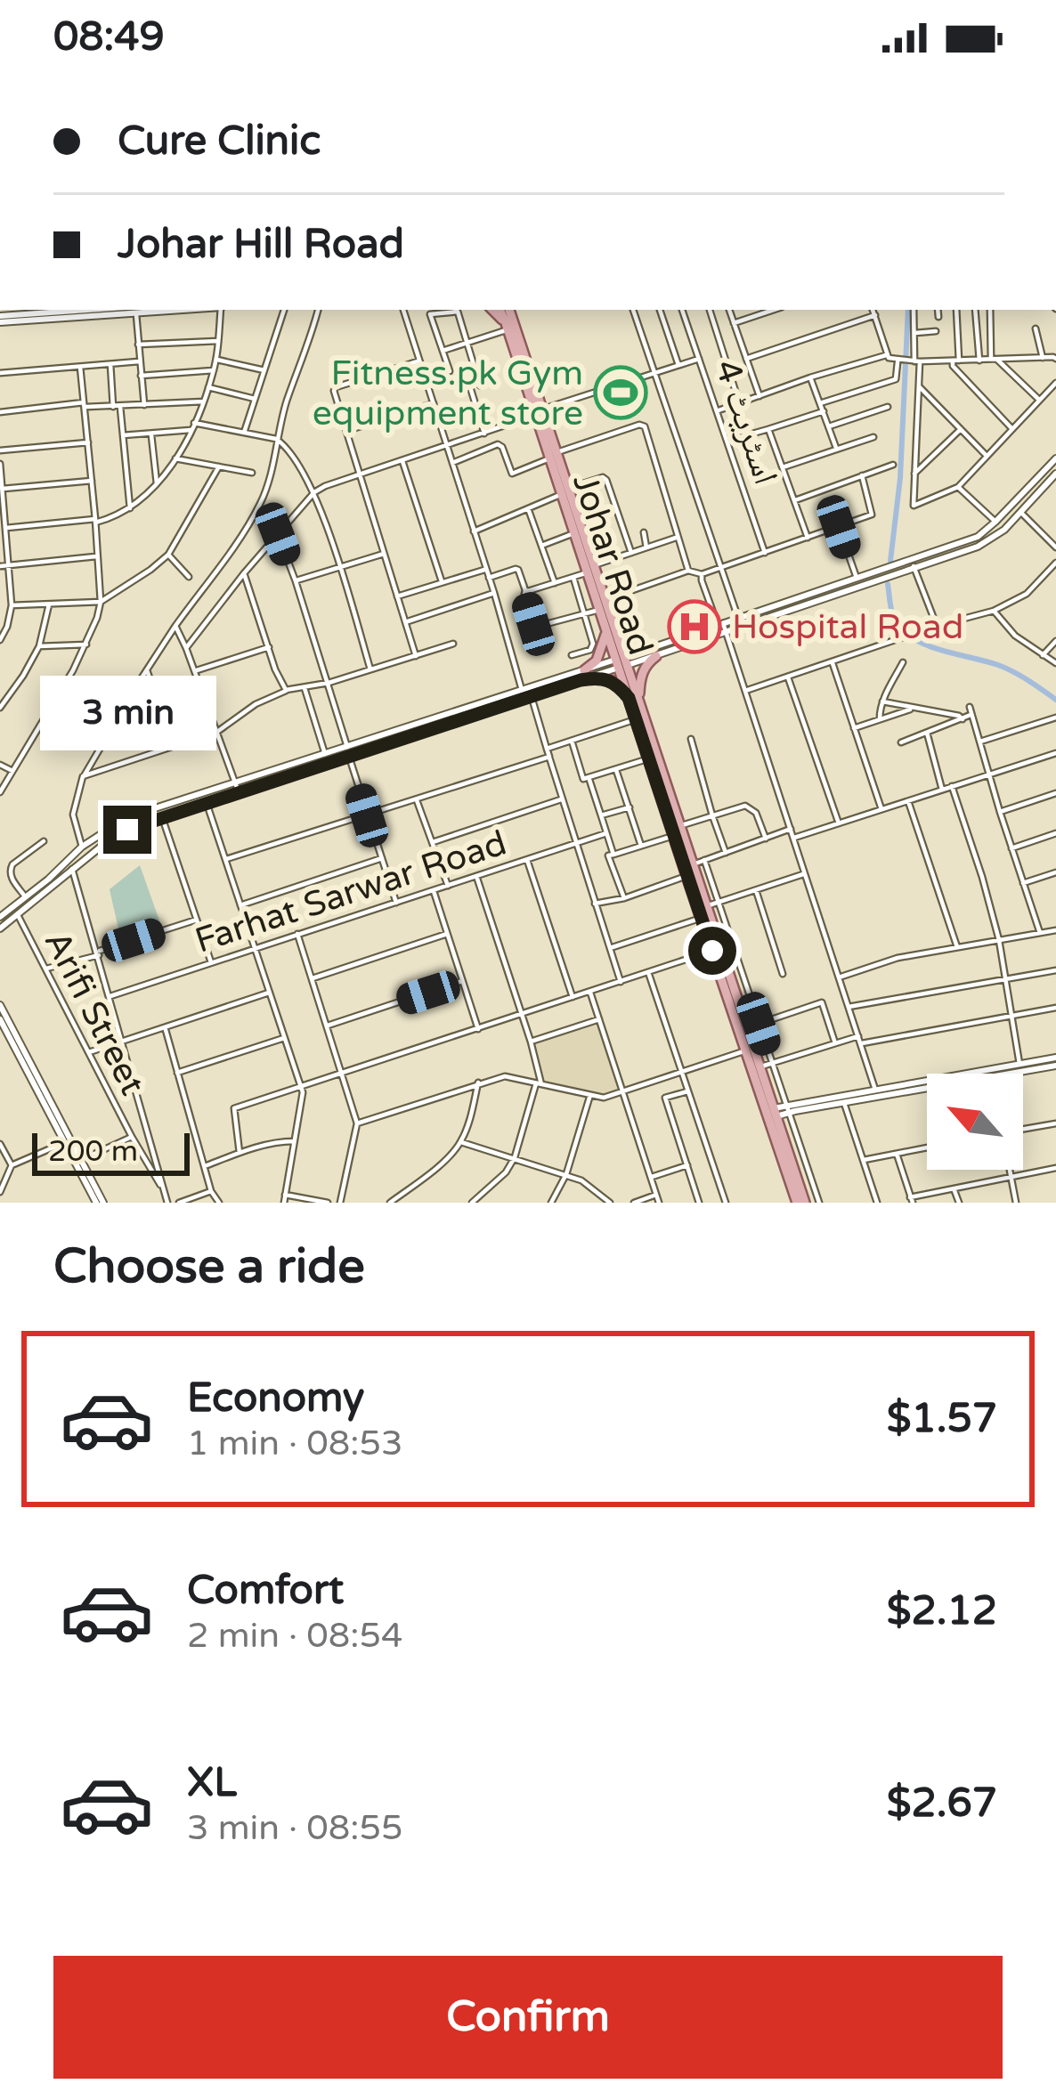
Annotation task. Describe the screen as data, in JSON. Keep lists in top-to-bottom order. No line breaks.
{"streets":{"main road":["Johar Road"],"street":["اسٹریٹ 4","Farhat Sarwar Road","Arifi Street"]},"places":{"sports":["Fitness.pk Gym equipment store"],"hospital":["Hospital Road"]},"scale_bar":"200 m","north":"top left","page":{"status":"08:49","banner":["Cure Clinic","Johar Hill Road"],"bubble":"3 min","scale":"200 m","heading":"Choose a ride","list":[{"name":"Economy","note":"1 min · 08:53","value":"$1.57"},{"name":"Comfort","note":"2 min · 08:54","value":"$2.12"},{"name":"XL","note":"3 min · 08:55","value":"$2.67"}],"buttons":"Confirm"}}
